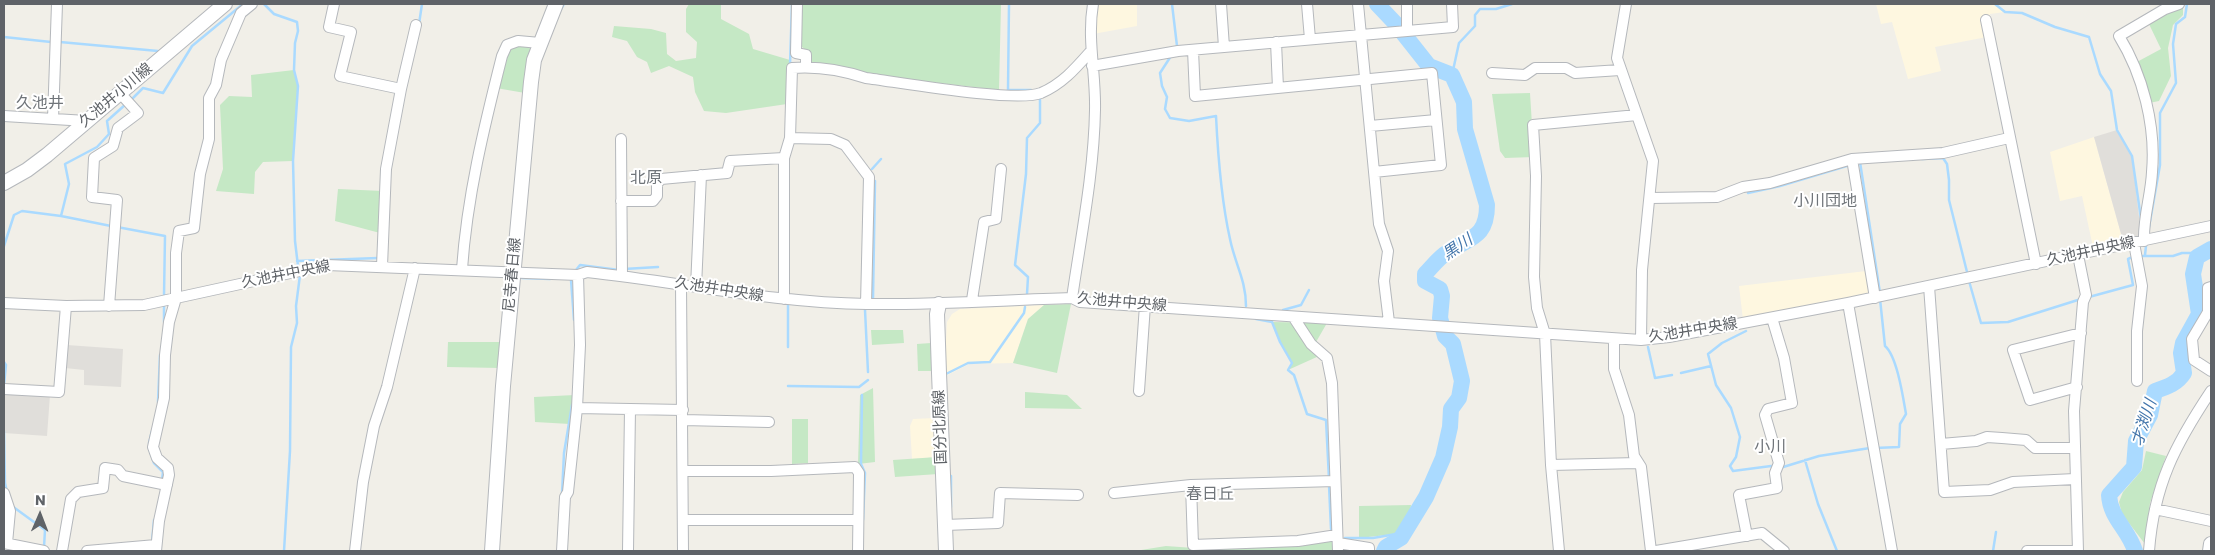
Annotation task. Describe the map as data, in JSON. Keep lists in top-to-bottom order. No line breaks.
{"streets":{"street":["久池井小川線","久池井中央線","尼寺春日線","国分北原線"]},"crossings":[["久池井中央線","尼寺春日線"],["久池井中央線","国分北原線"]],"districts":["久池井","北原","小川団地","小川","春日丘"],"water":["黒川","才渕川"],"north":"top"}
